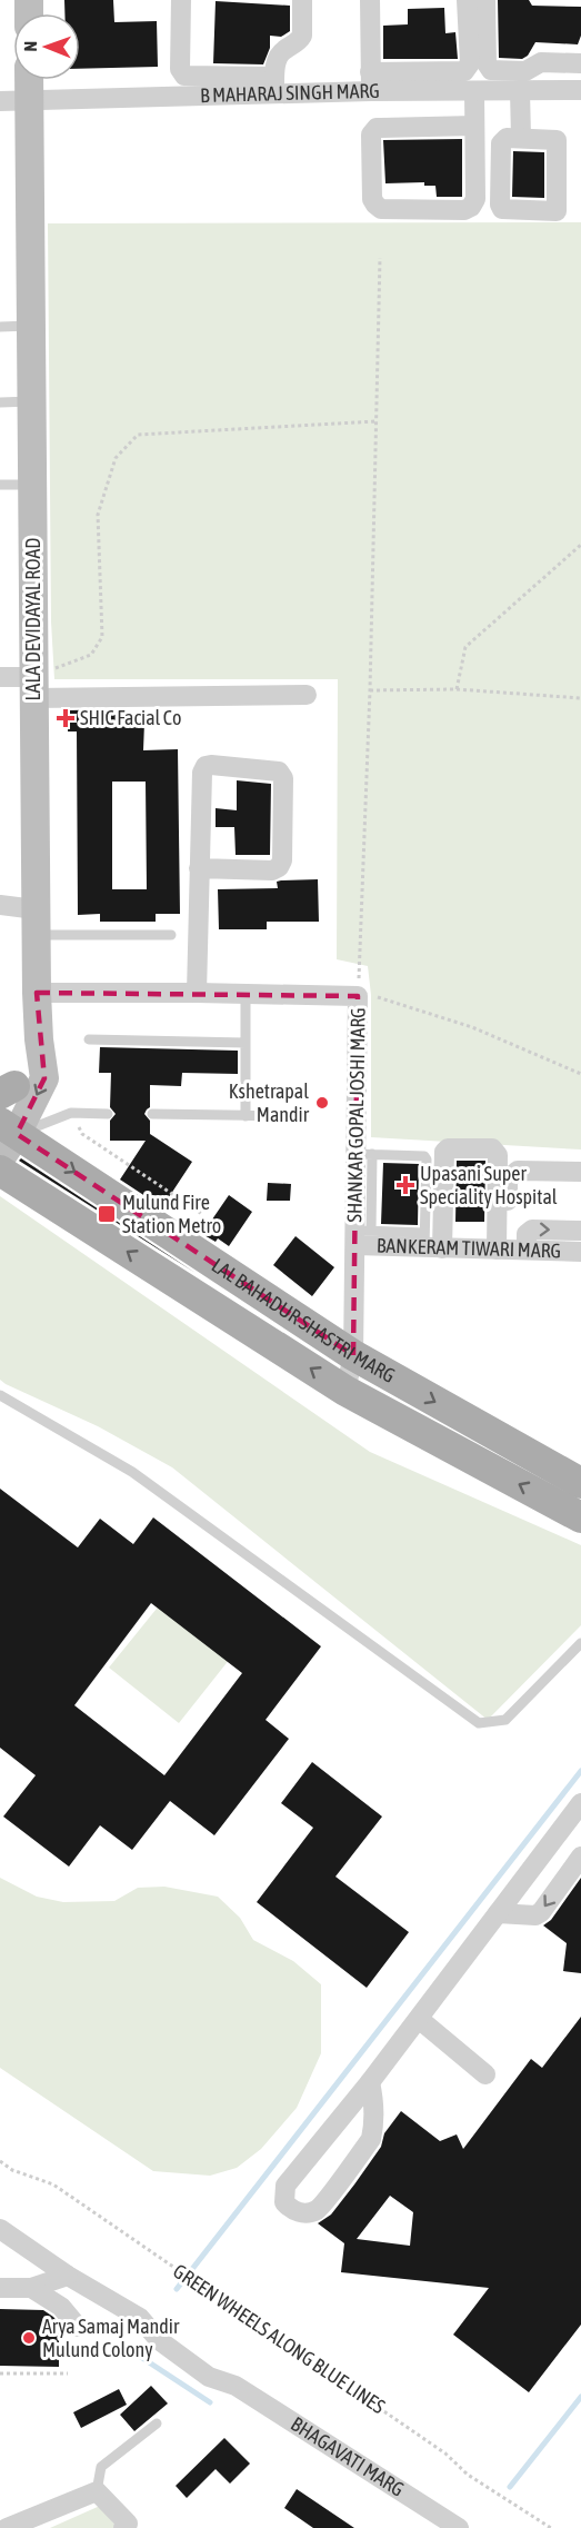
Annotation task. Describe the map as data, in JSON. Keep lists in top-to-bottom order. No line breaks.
{"streets":{"main road":["LAL BAHADUR SHASTRI MARG"],"street":["B MAHARAJ SINGH MARG","LALA DEVIDAYAL ROAD","SHANKAR GOPAL JOSHI MARG","BANKERAM TIWARI MARG","BHAGAVATI MARG"],"path":["GREEN WHEELS ALONG BLUE LINES"]},"crossings":[["B MAHARAJ SINGH MARG","LALA DEVIDAYAL ROAD"],["LALA DEVIDAYAL ROAD","SHANKAR GOPAL JOSHI MARG"],["LALA DEVIDAYAL ROAD","LAL BAHADUR SHASTRI MARG"],["SHANKAR GOPAL JOSHI MARG","BANKERAM TIWARI MARG"],["SHANKAR GOPAL JOSHI MARG","LAL BAHADUR SHASTRI MARG"]],"places":{"health":["SHIC Facial Co","Upasani Super Speciality Hospital"],"other":["Kshetrapal Mandir","Arya Samaj Mandir Mulund Colony"],"transit":["Mulund Fire Station Metro"]},"north":"left"}
